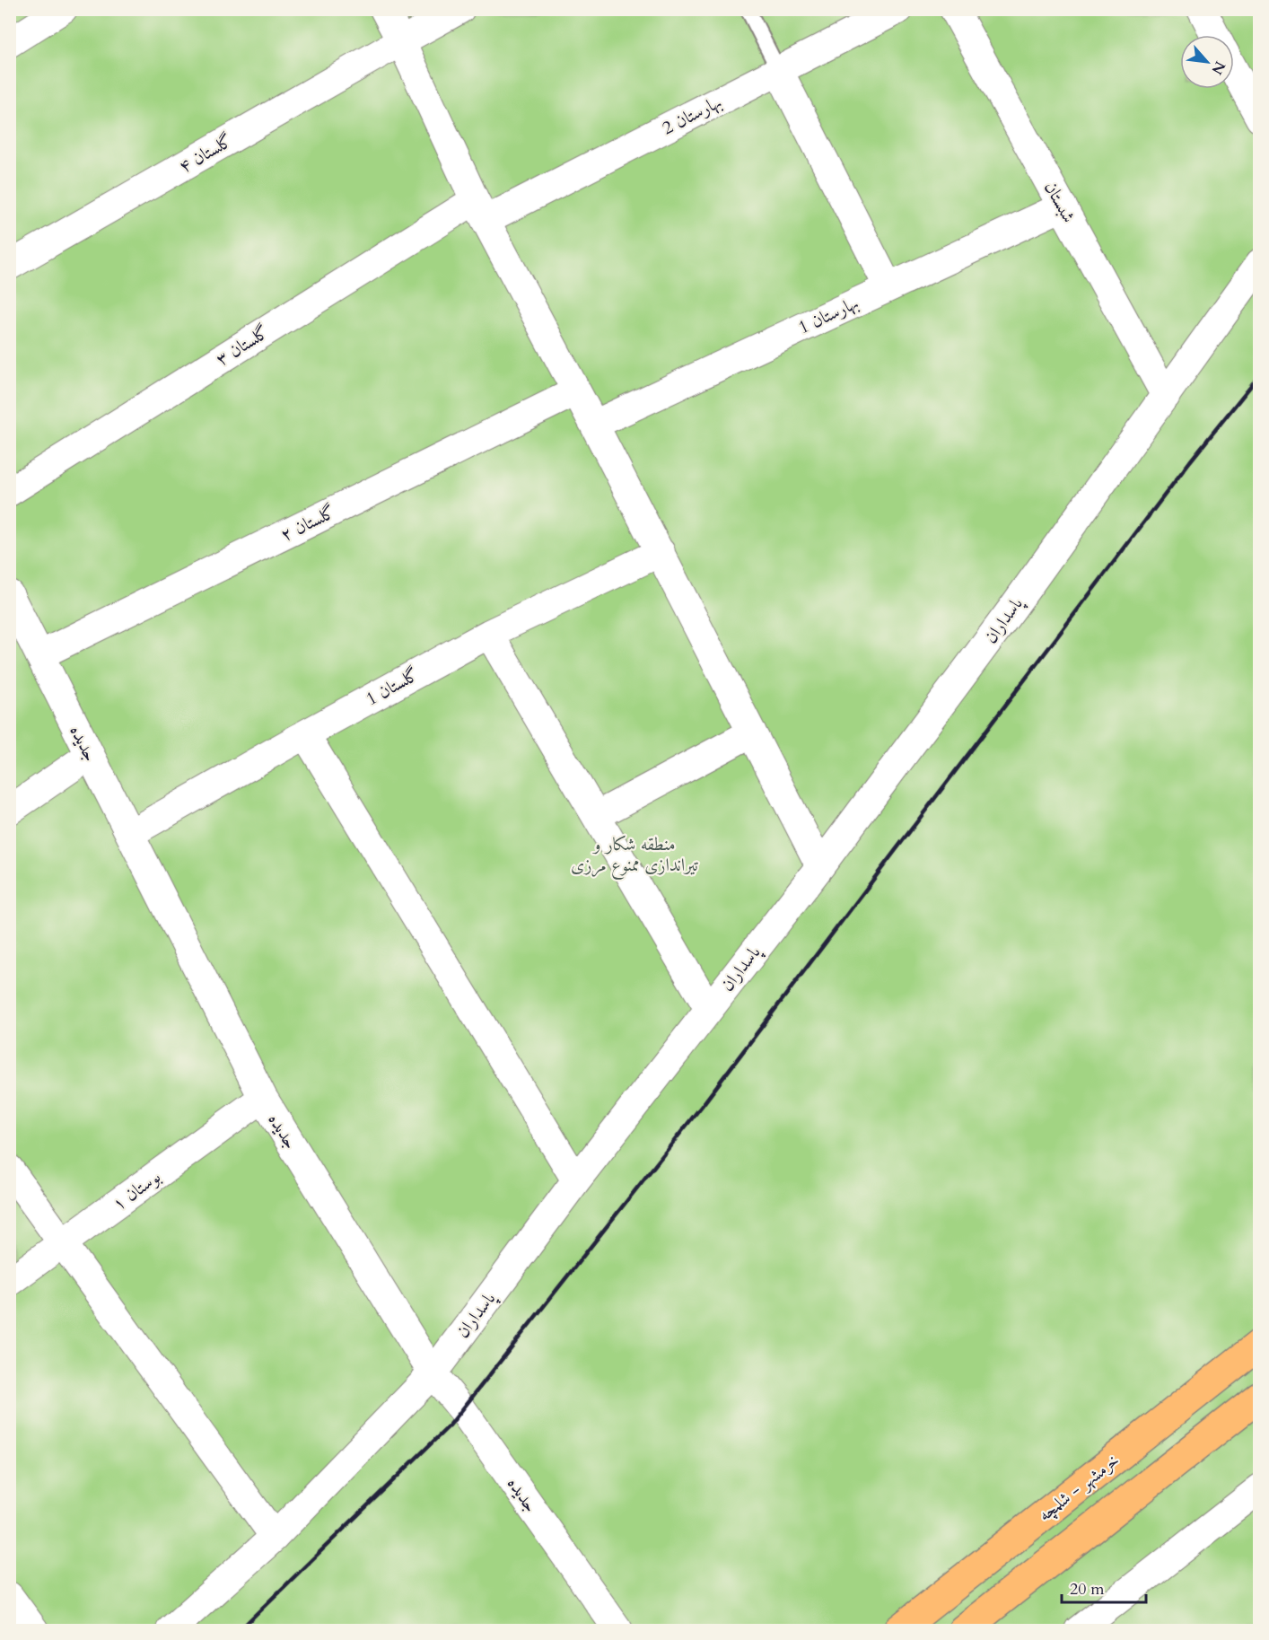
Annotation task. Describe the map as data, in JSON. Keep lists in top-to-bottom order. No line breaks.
{"streets":{"highway":["خرمشهر - شلمچه"],"street":["بهارستان 2","گلستان ۴","شبستان","بهارستان 1","گلستان ۳","گلستان ۲","پاسداران","گلستان 1","جدیده","بوستان ۱"]},"crossings":[["بهارستان 2","گلستان ۳"],["شبستان","بهارستان 1"],["شبستان","پاسداران"],["گلستان ۲","جدیده"],["پاسداران","جدیده"],["گلستان 1","جدیده"],["جدیده","بوستان ۱"]],"parks":["منطقه شکار و تیراندازی ممنوع مرزی"],"scale_bar":"20 m","north":"bottom right"}
